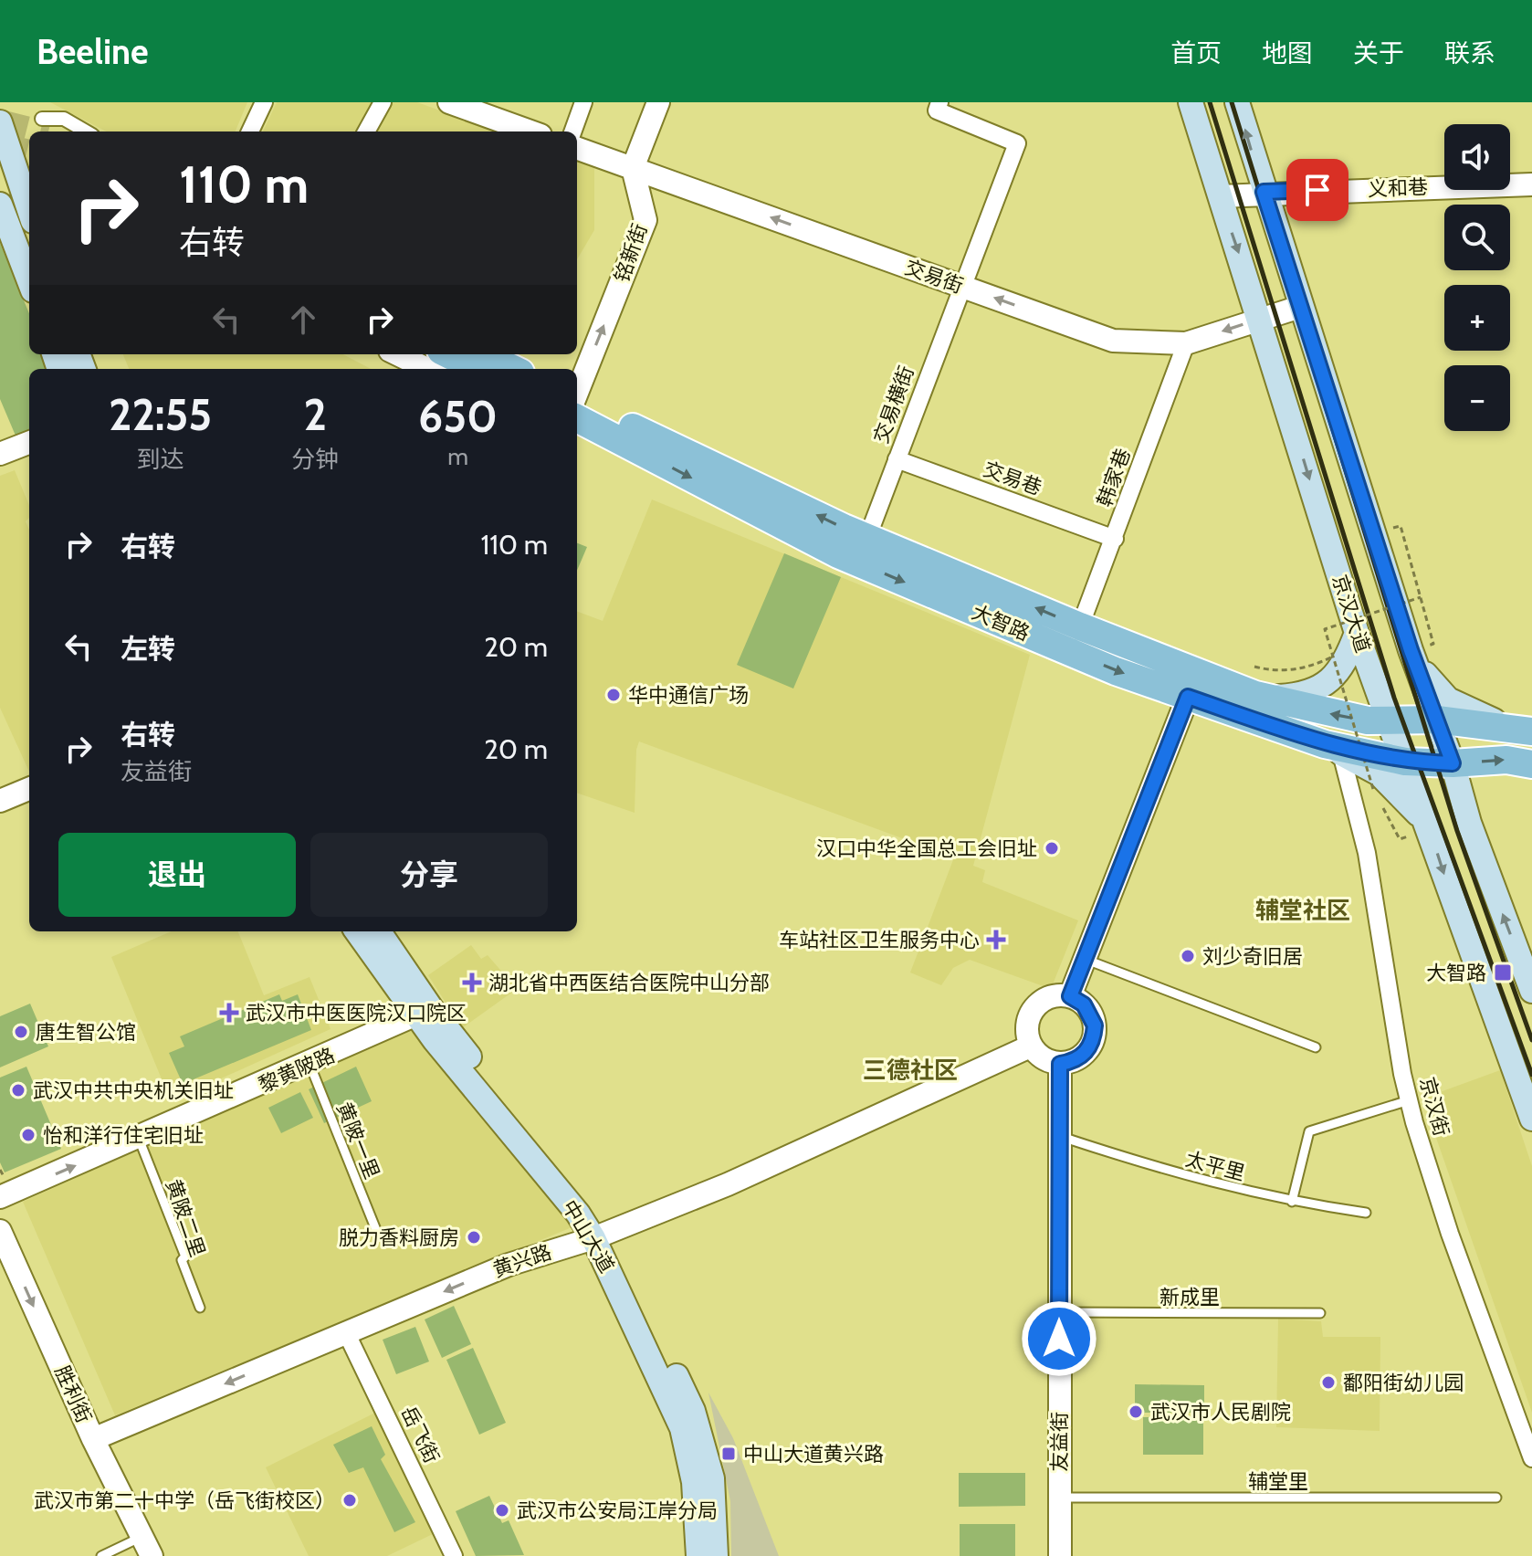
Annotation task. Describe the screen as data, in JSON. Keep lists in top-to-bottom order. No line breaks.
{"streets":{"main road":["京汉大道","大智路","中山大道"],"street":["义和巷","铭新街","交易街","交易横街","韩家巷","交易巷","黎黄陂路","京汉街","黄兴路","胜利街","岳飞街","友益街"],"lane":["黄陂一里","太平里","黄陂二里","新成里","辅堂里"]},"crossings":[["义和巷","京汉大道"],["铭新街","交易街"],["交易街","交易横街"],["交易街","韩家巷"],["交易街","京汉大道"],["交易横街","交易巷"],["交易横街","大智路"],["韩家巷","交易巷"],["韩家巷","大智路"],["京汉大道","大智路"],["黎黄陂路","黄陂一里"],["黎黄陂路","黄陂二里"],["黎黄陂路","中山大道"],["太平里","友益街"],["中山大道","黄兴路"],["黄兴路","胜利街"],["黄兴路","岳飞街"],["黄兴路","友益街"],["新成里","友益街"],["友益街","辅堂里"]],"one_way":["铭新街","交易街","黄兴路","胜利街"],"districts":["辅堂社区","三德社区"],"places":{"other":["华中通信广场","汉口中华全国总工会旧址","刘少奇旧居","唐生智公馆","武汉中共中央机关旧址","怡和洋行住宅旧址","脱力香料厨房","鄱阳街幼儿园","武汉市人民剧院","武汉市第二十中学（岳飞街校区）","武汉市公安局江岸分局"],"health":["车站社区卫生服务中心","湖北省中西医结合医院中山分部","武汉市中医医院汉口院区"],"transit":["大智路","中山大道黄兴路"]},"page":{"header":"Beeline","nav":["首页","地图","关于","联系"],"map_buttons":["+","−"],"turn":["110 m","右转"],"eta":["22:55","到达","2","分钟","650","m"],"list":[{"name":"右转","value":"110 m"},{"name":"左转","value":"20 m"},{"name":"右转","note":"友益街","value":"20 m"}],"buttons":["退出","分享"]}}
